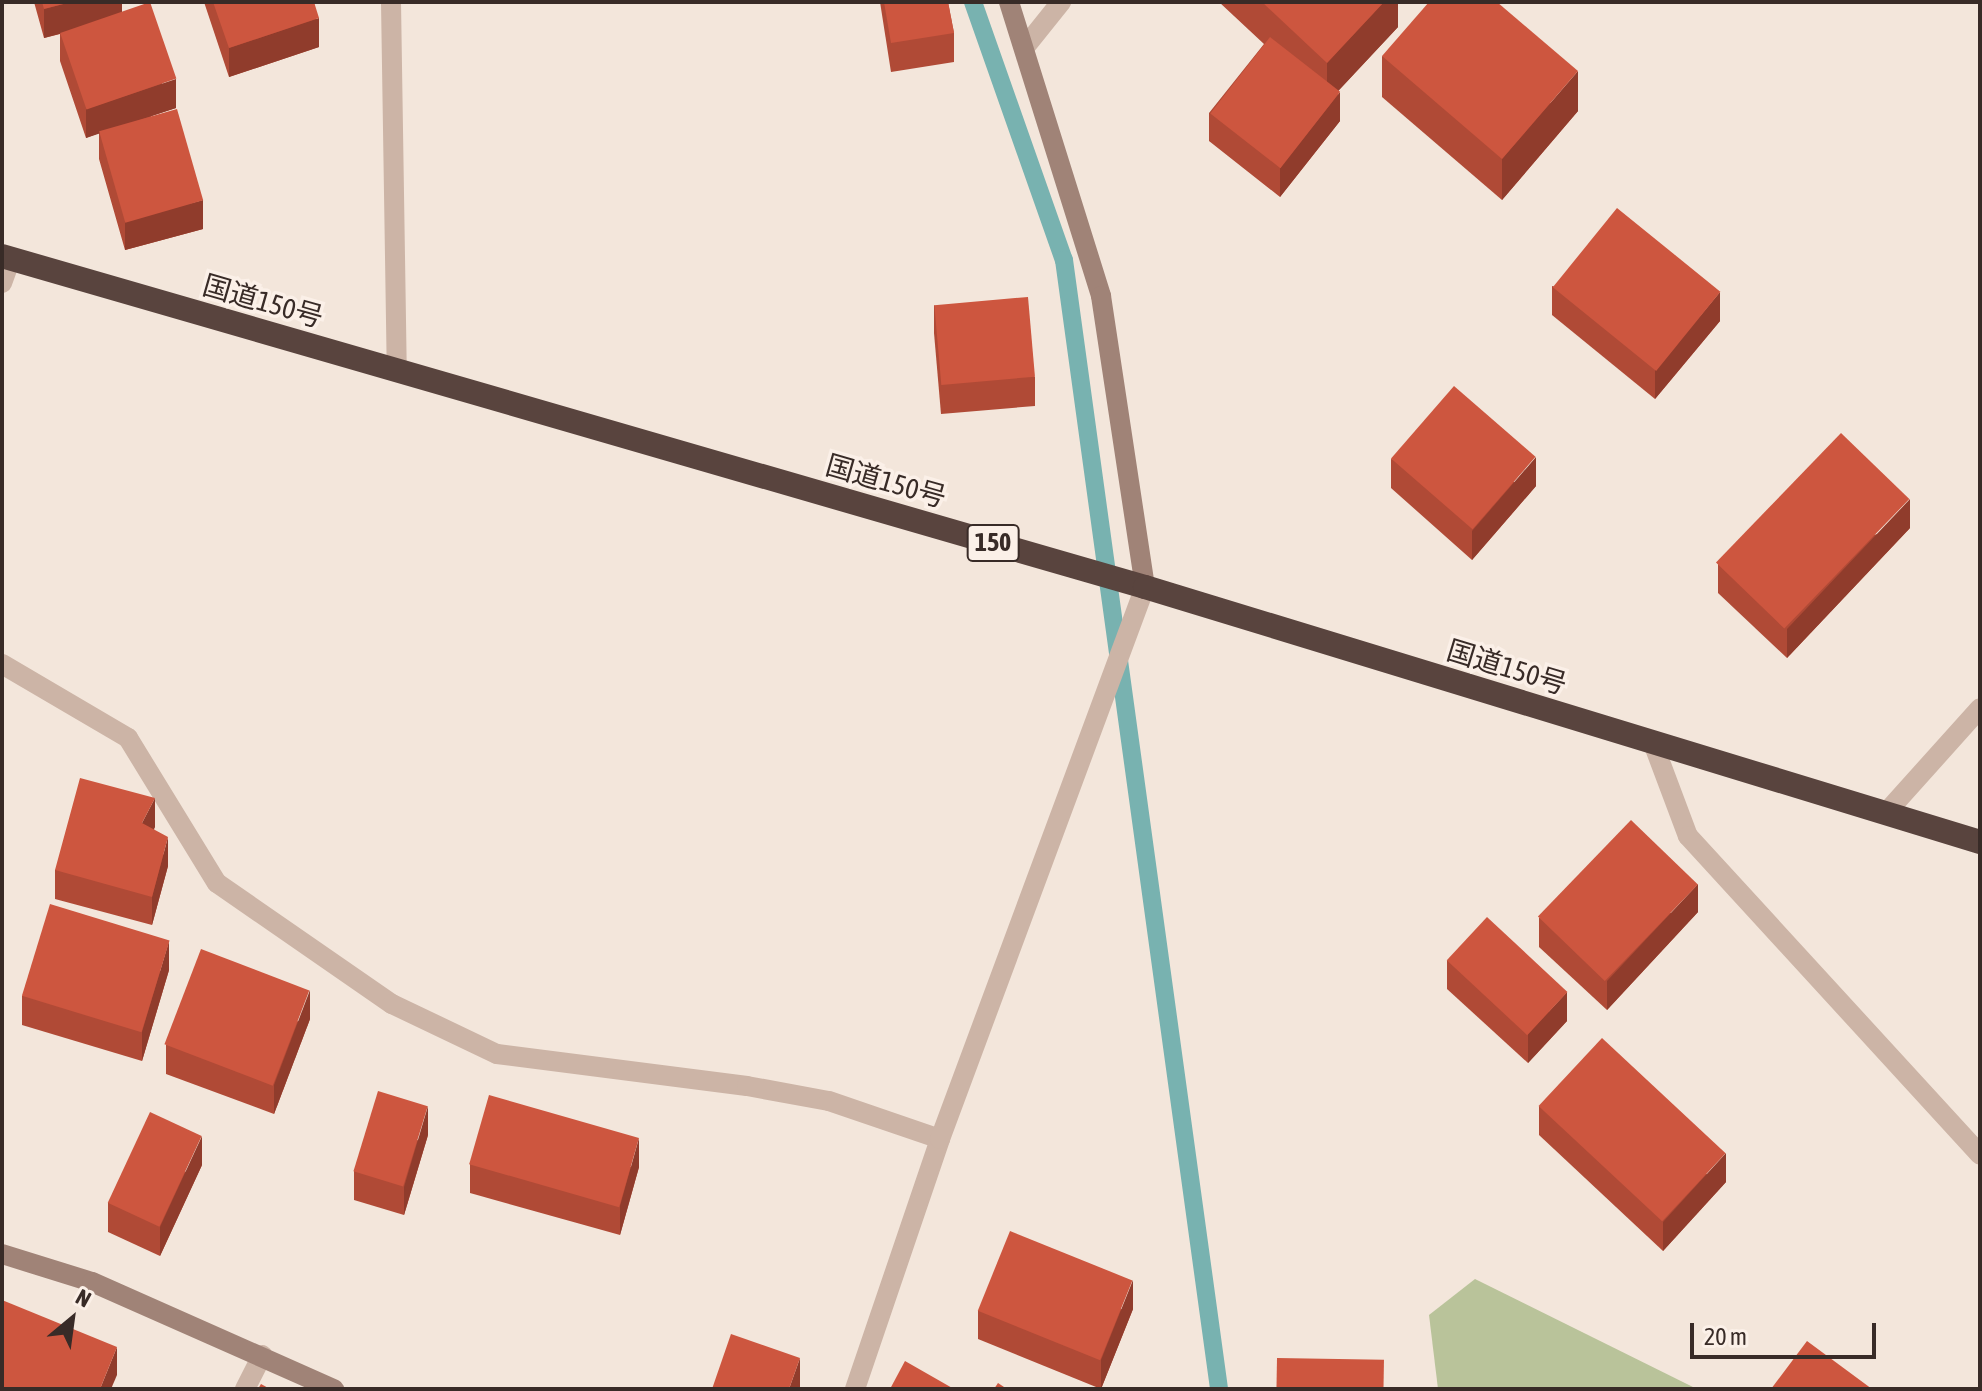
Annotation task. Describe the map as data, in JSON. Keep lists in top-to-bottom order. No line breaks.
{"streets":{"highway":["国道150号","150"]},"scale_bar":"20 m","north":"top right"}
